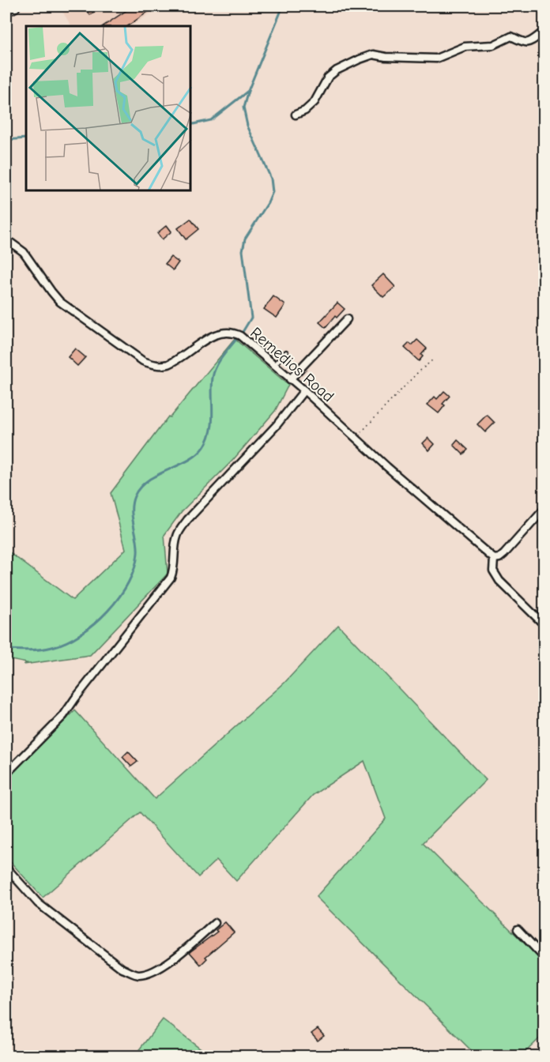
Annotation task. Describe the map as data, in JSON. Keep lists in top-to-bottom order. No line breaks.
{"streets":{"street":["Remedios Road"]}}
